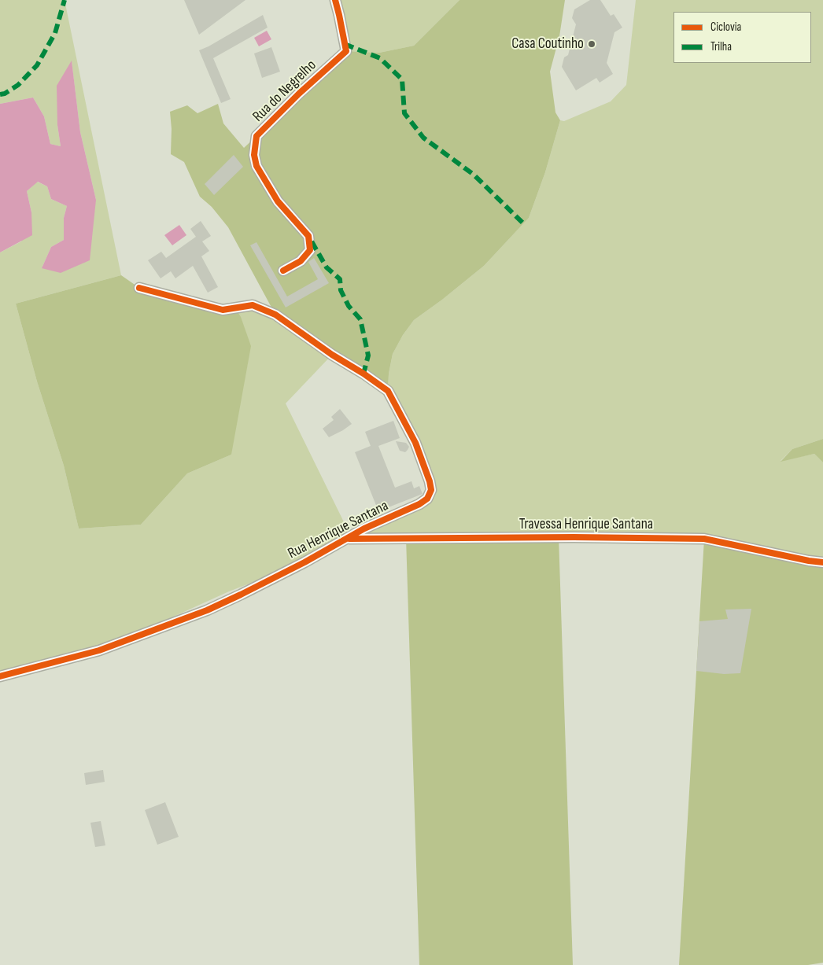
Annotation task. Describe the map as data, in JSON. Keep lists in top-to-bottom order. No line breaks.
{"streets":{"street":["Rua do Negrelho","Travessa Henrique Santana","Rua Henrique Santana"]},"crossings":[["Travessa Henrique Santana","Rua Henrique Santana"]],"places":["Casa Coutinho"],"legend":["Ciclovia","Trilha"]}
